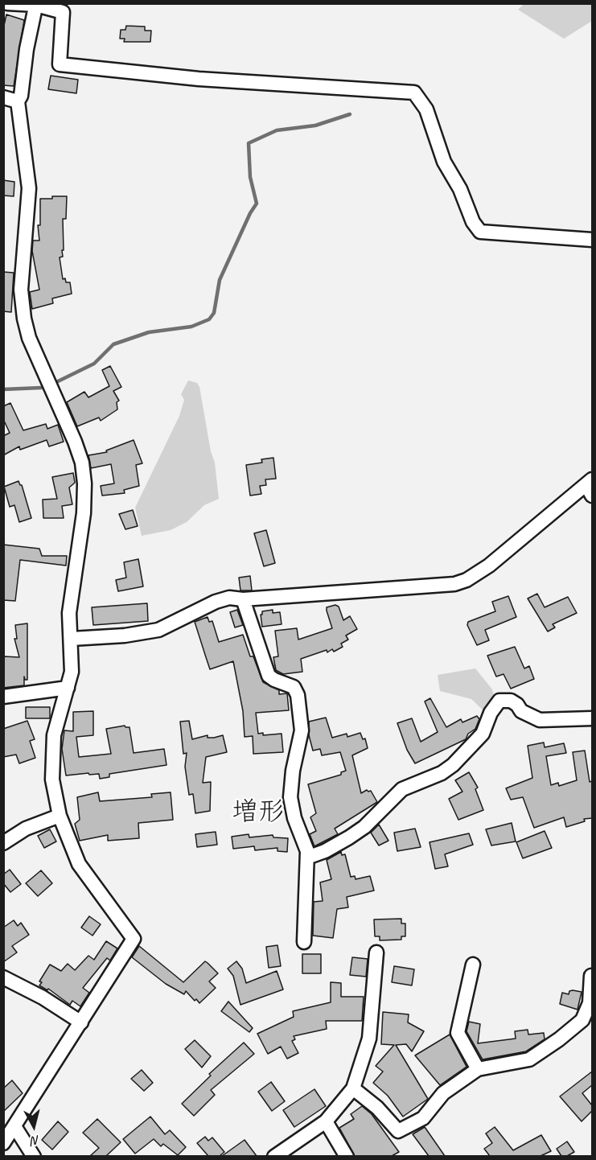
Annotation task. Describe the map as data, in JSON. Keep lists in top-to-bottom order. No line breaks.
{"districts":["増形"],"north":"bottom"}
